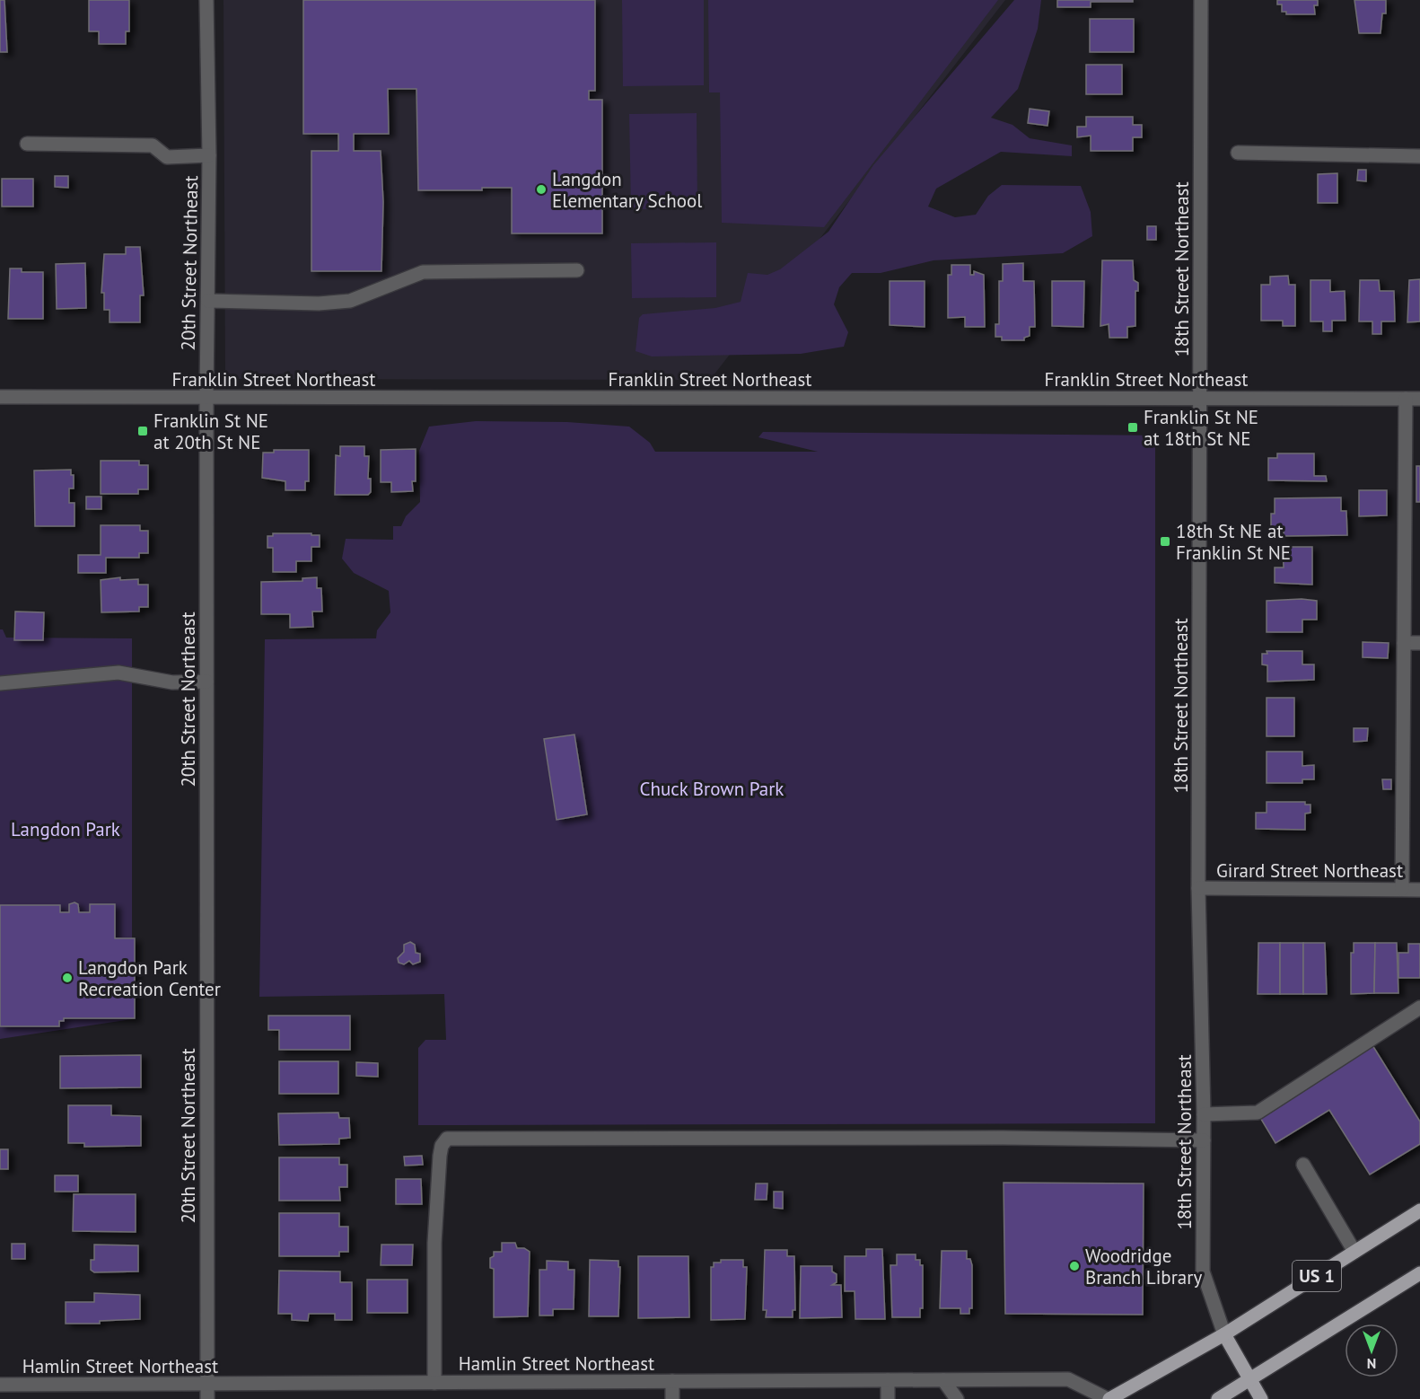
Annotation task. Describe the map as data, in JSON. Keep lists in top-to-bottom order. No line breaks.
{"streets":{"main road":["18th Street Northeast","US 1"],"street":["20th Street Northeast","Franklin Street Northeast","Girard Street Northeast","Hamlin Street Northeast"]},"crossings":[["20th Street Northeast","Franklin Street Northeast"],["20th Street Northeast","Hamlin Street Northeast"],["18th Street Northeast","Franklin Street Northeast"],["18th Street Northeast","Girard Street Northeast"],["18th Street Northeast","US 1"],["US 1","Hamlin Street Northeast"]],"parks":["Chuck Brown Park","Langdon Park"],"places":{"other":["Langdon Elementary School","Langdon Park Recreation Center","Woodridge Branch Library"],"transit":["Franklin St NE at 18th St NE","Franklin St NE at 20th St NE","18th St NE at Franklin St NE"]},"north":"bottom"}
